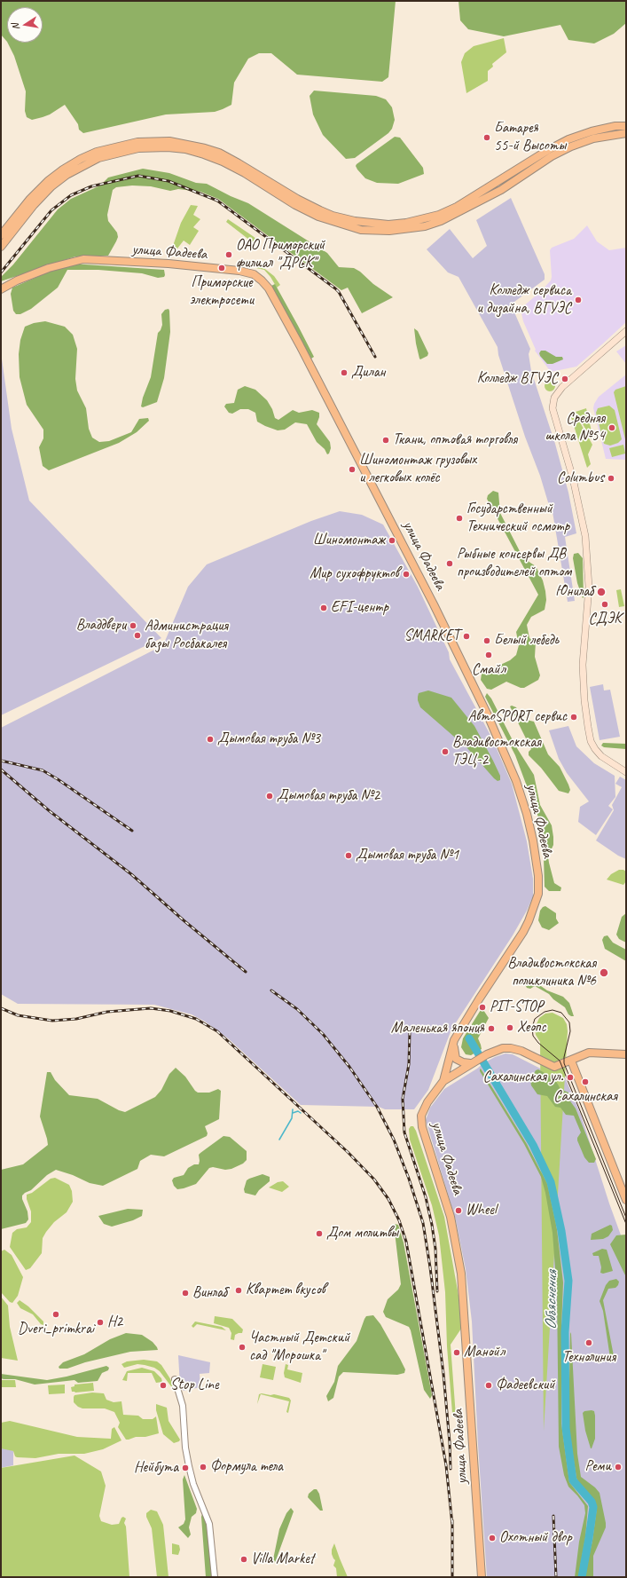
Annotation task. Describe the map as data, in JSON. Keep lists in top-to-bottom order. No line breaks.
{"streets":{"main road":["улица Фадеева"]},"water":["Объяснения"],"places":["Батарея 55-й Высоты","ОАО Приморский филиал \"ДРСК\"","Приморские электросети","Колледж сервиса и дизайна, ВГУЭС","Дилан","Колледж ВГУЭС","Средняя школа №54","Ткани, оптовая торговля","Шиномонтаж грузовых и легковых колёс","Columbus","Государственный Технический осмотр","Шиномонтаж","Рыбные консервы ДВ производителей оптом","Мир сухофруктов","Юнилаб","СДЭК","EFI-центр","Владдвери","Администрация базы Росбакалея","SMARKET","Белый лебедь","Смайл","АвтоSPORT сервис","Дымовая труба №3","Владивостокская ТЭЦ-2","Дымовая труба №2","Дымовая труба №1","Владивостокская поликлиника №6","PIT-STOP","Хеопс","Маленькая япония","Сахалинская ул.","Сахалинская","Wheel","Дом молитвы","Квартет вкусов","Винлаб","Dveri_primkrai","H2","Технолиния","Частный Детский сад \"Морошка\"","Манойл","Stop Line","Фадеевский","Формула тела","Реми","Нейбута","Охотный двор","Villa Market"],"north":"left"}
